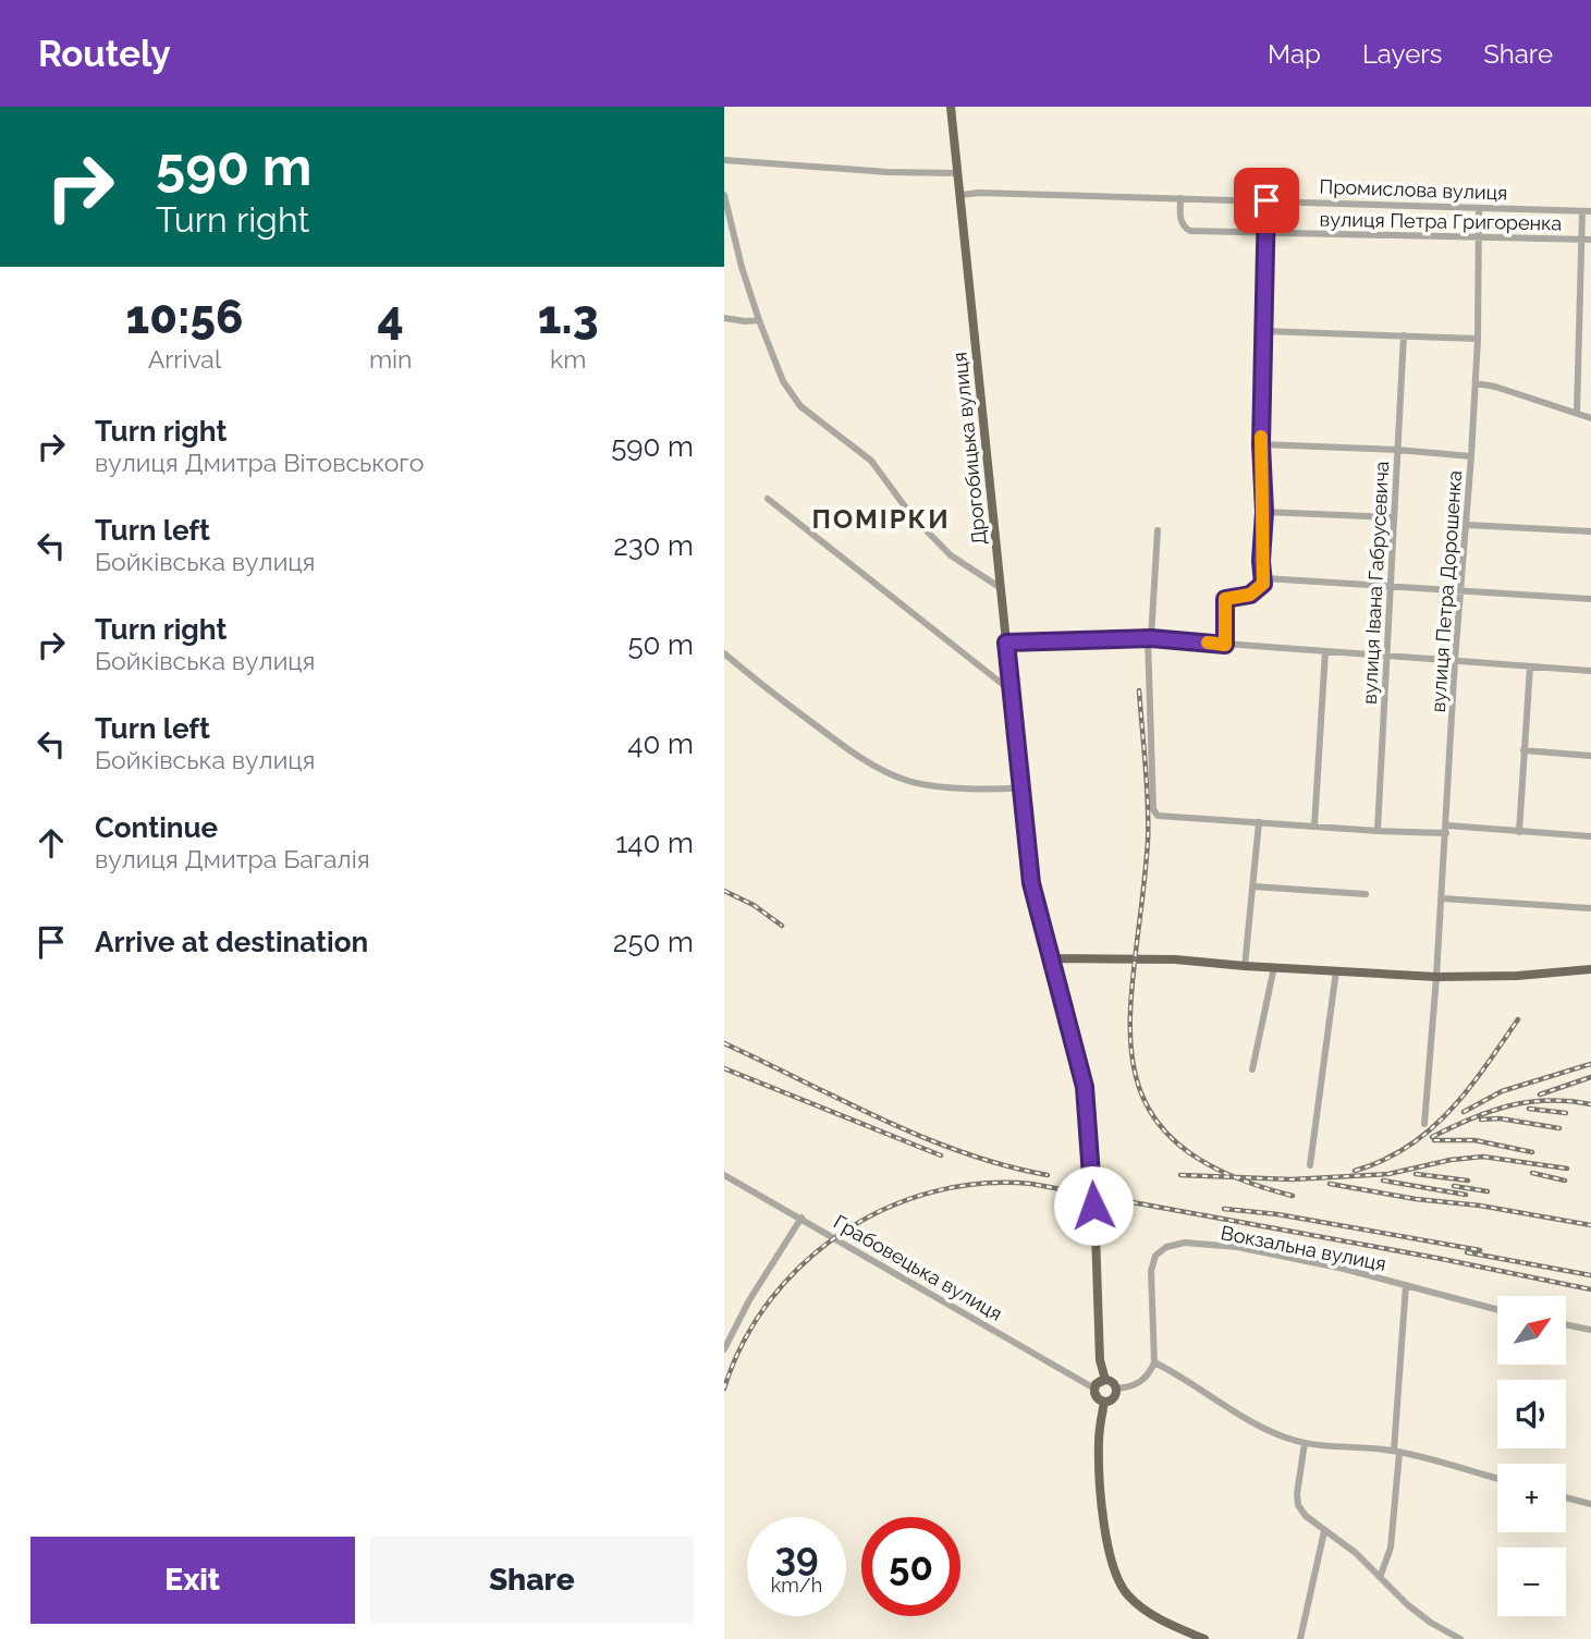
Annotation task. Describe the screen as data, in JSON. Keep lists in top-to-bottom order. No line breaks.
{"streets":{"main road":["Дрогобицька вулиця"],"street":["Промислова вулиця","вулиця Петра Григоренка","вулиця Івана Габрусевича","вулиця Петра Дорошенка","Вокзальна вулиця","Грабовецька вулиця"]},"crossings":[["Промислова вулиця","вулиця Петра Григоренка"],["Промислова вулиця","Дрогобицька вулиця"],["Промислова вулиця","вулиця Петра Дорошенка"],["вулиця Петра Григоренка","вулиця Петра Дорошенка"],["Дрогобицька вулиця","Грабовецька вулиця"]],"districts":["ПОМІРКИ"],"north":"top right","page":{"header":"Routely","nav":["Map","Layers","Share"],"turn":["590 m","Turn right"],"eta":["10:56","Arrival","4","min","1.3","km"],"list":[{"name":"Turn right","note":"вулиця Дмитра Вітовського","value":"590 m"},{"name":"Turn left","note":"Бойківська вулиця","value":"230 m"},{"name":"Turn right","note":"Бойківська вулиця","value":"50 m"},{"name":"Turn left","note":"Бойківська вулиця","value":"40 m"},{"name":"Continue","note":"вулиця Дмитра Багалія","value":"140 m"},{"name":"Arrive at destination","value":"250 m"}],"map_buttons":["+","−"],"speed":"39 km/h","limit":"50","buttons":["Exit","Share"]}}
